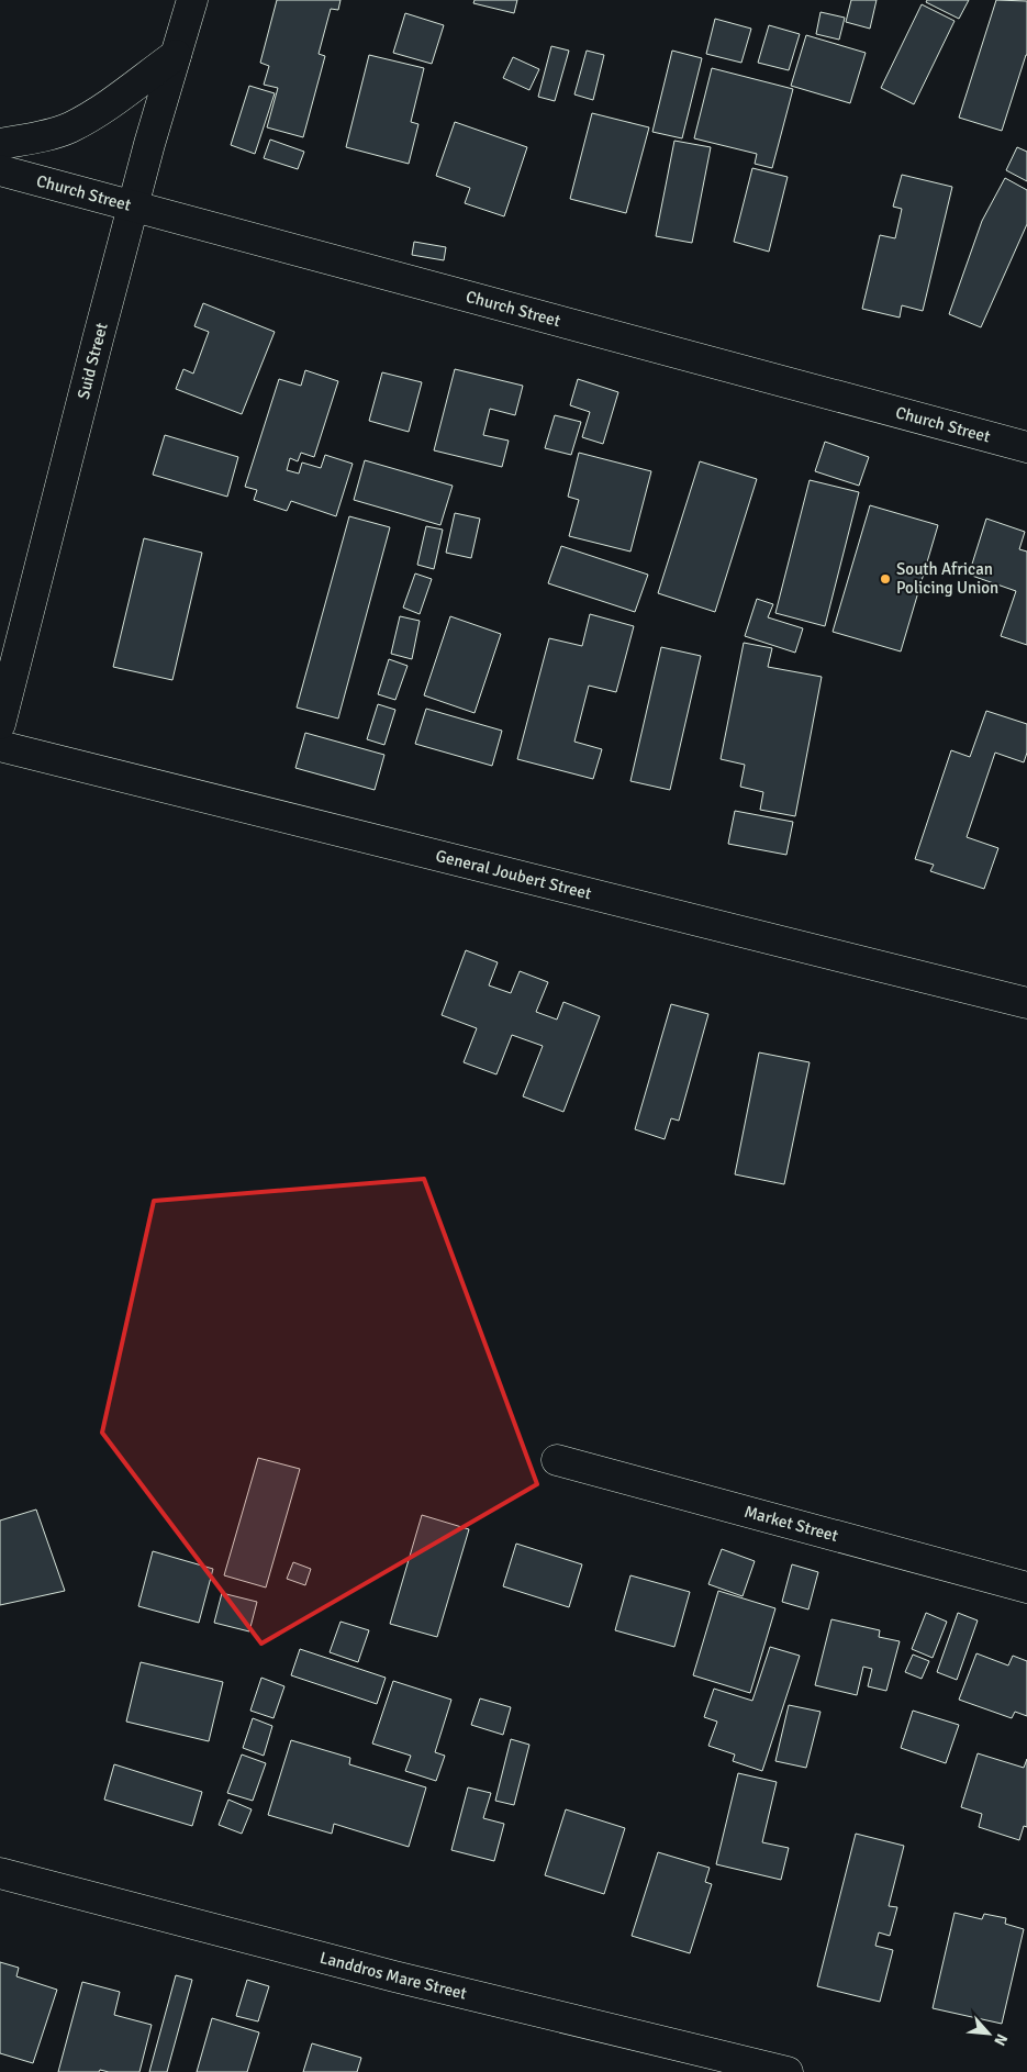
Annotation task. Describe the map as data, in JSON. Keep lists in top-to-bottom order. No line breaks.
{"streets":{"street":["Church Street","Suid Street","General Joubert Street","Market Street","Landdros Mare Street"]},"crossings":[["Church Street","Suid Street"]],"places":["South African Policing Union"],"north":"bottom right"}
